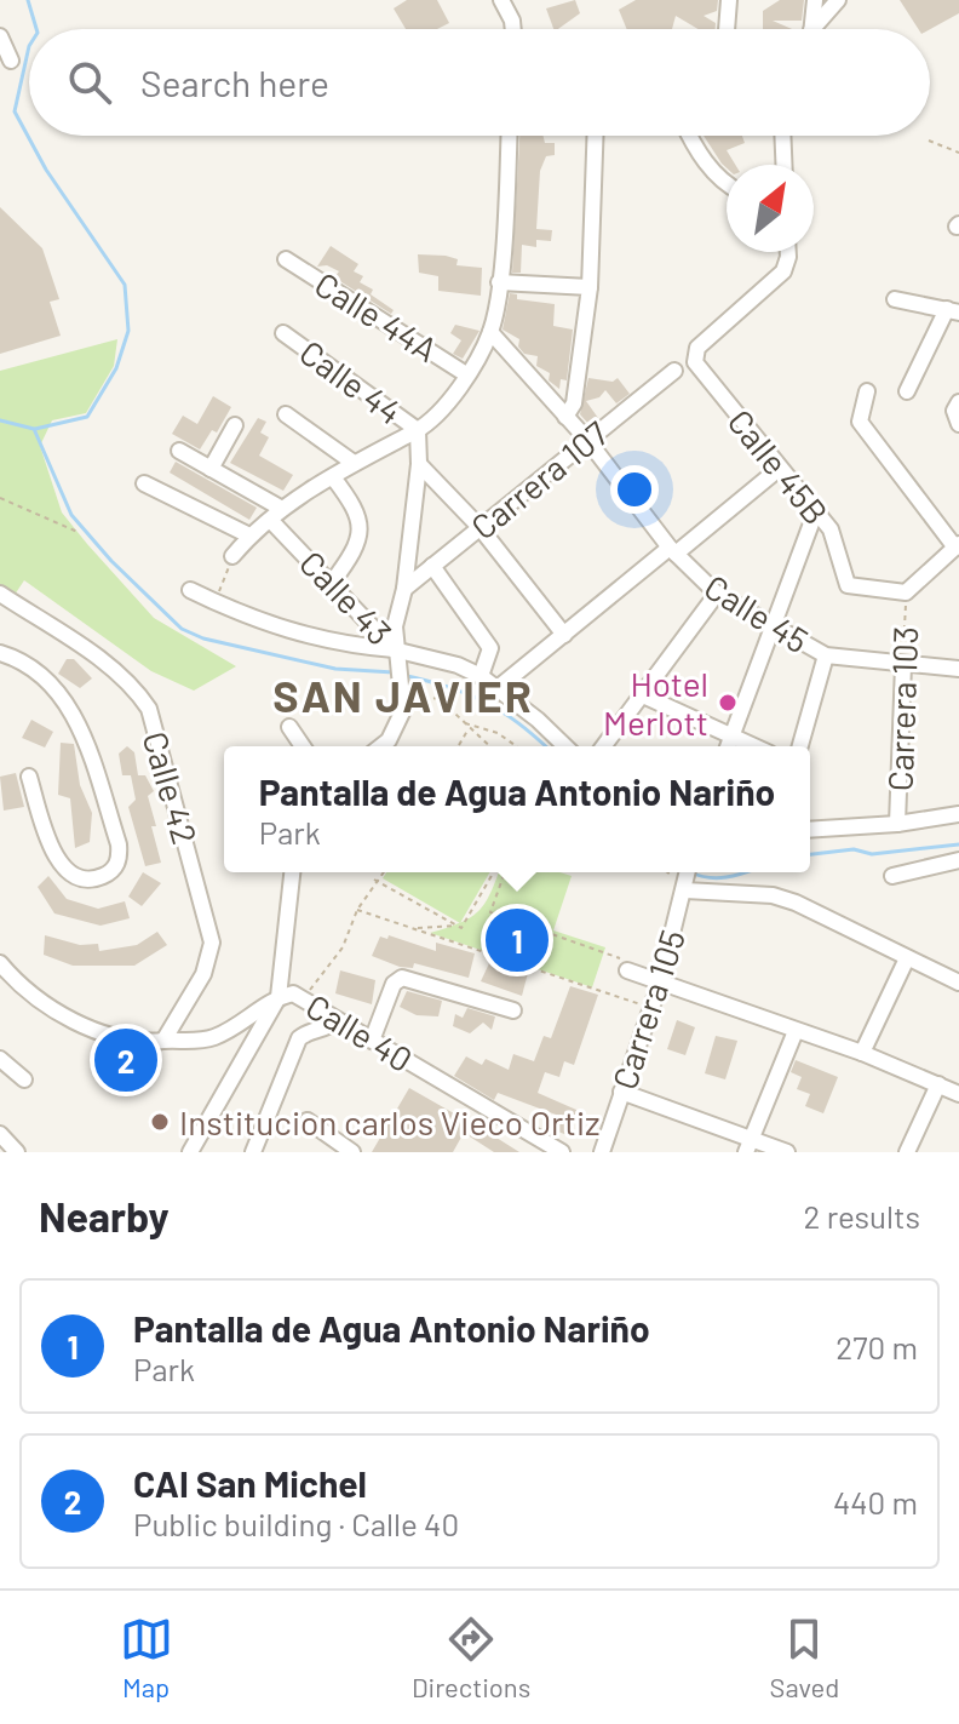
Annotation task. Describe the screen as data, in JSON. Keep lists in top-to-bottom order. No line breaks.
{"streets":{"street":["Calle 44A","Calle 44","Calle 45B","Carrera 107","Calle 43","Calle 45","Carrera 103","Calle 42","Carrera 105","Calle 40"]},"crossings":[["Calle 44","Carrera 107"],["Calle 45B","Carrera 103"],["Carrera 107","Calle 45"],["Calle 45","Carrera 103"],["Calle 42","Calle 40"]],"districts":["SAN JAVIER"],"places":["Hotel Merlott","Institucion carlos Vieco Ortiz"],"north":"top right","page":{"search":"Search here","popup":["Pantalla de Agua Antonio Nariño","Park"],"pins":["1","2"],"heading":["Nearby","2 results"],"list":[{"mark":"1","name":"Pantalla de Agua Antonio Nariño","note":"Park","value":"270 m"},{"mark":"2","name":"CAI San Michel","note":"Public building · Calle 40","value":"440 m"}],"nav":["Map","Directions","Saved"]}}
